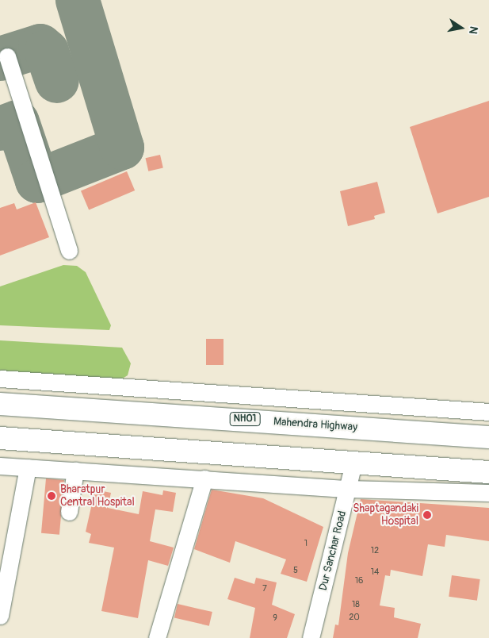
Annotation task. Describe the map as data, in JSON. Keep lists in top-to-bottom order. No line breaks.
{"streets":{"highway":["NH01","Mahendra Highway"],"street":["Dur Sanchar Road"]},"places":["Bharatpur Central Hospital","Shaptagandaki Hospital"],"house_numbers":["1","12","5","14","16","7","18","20","9"],"north":"right"}
